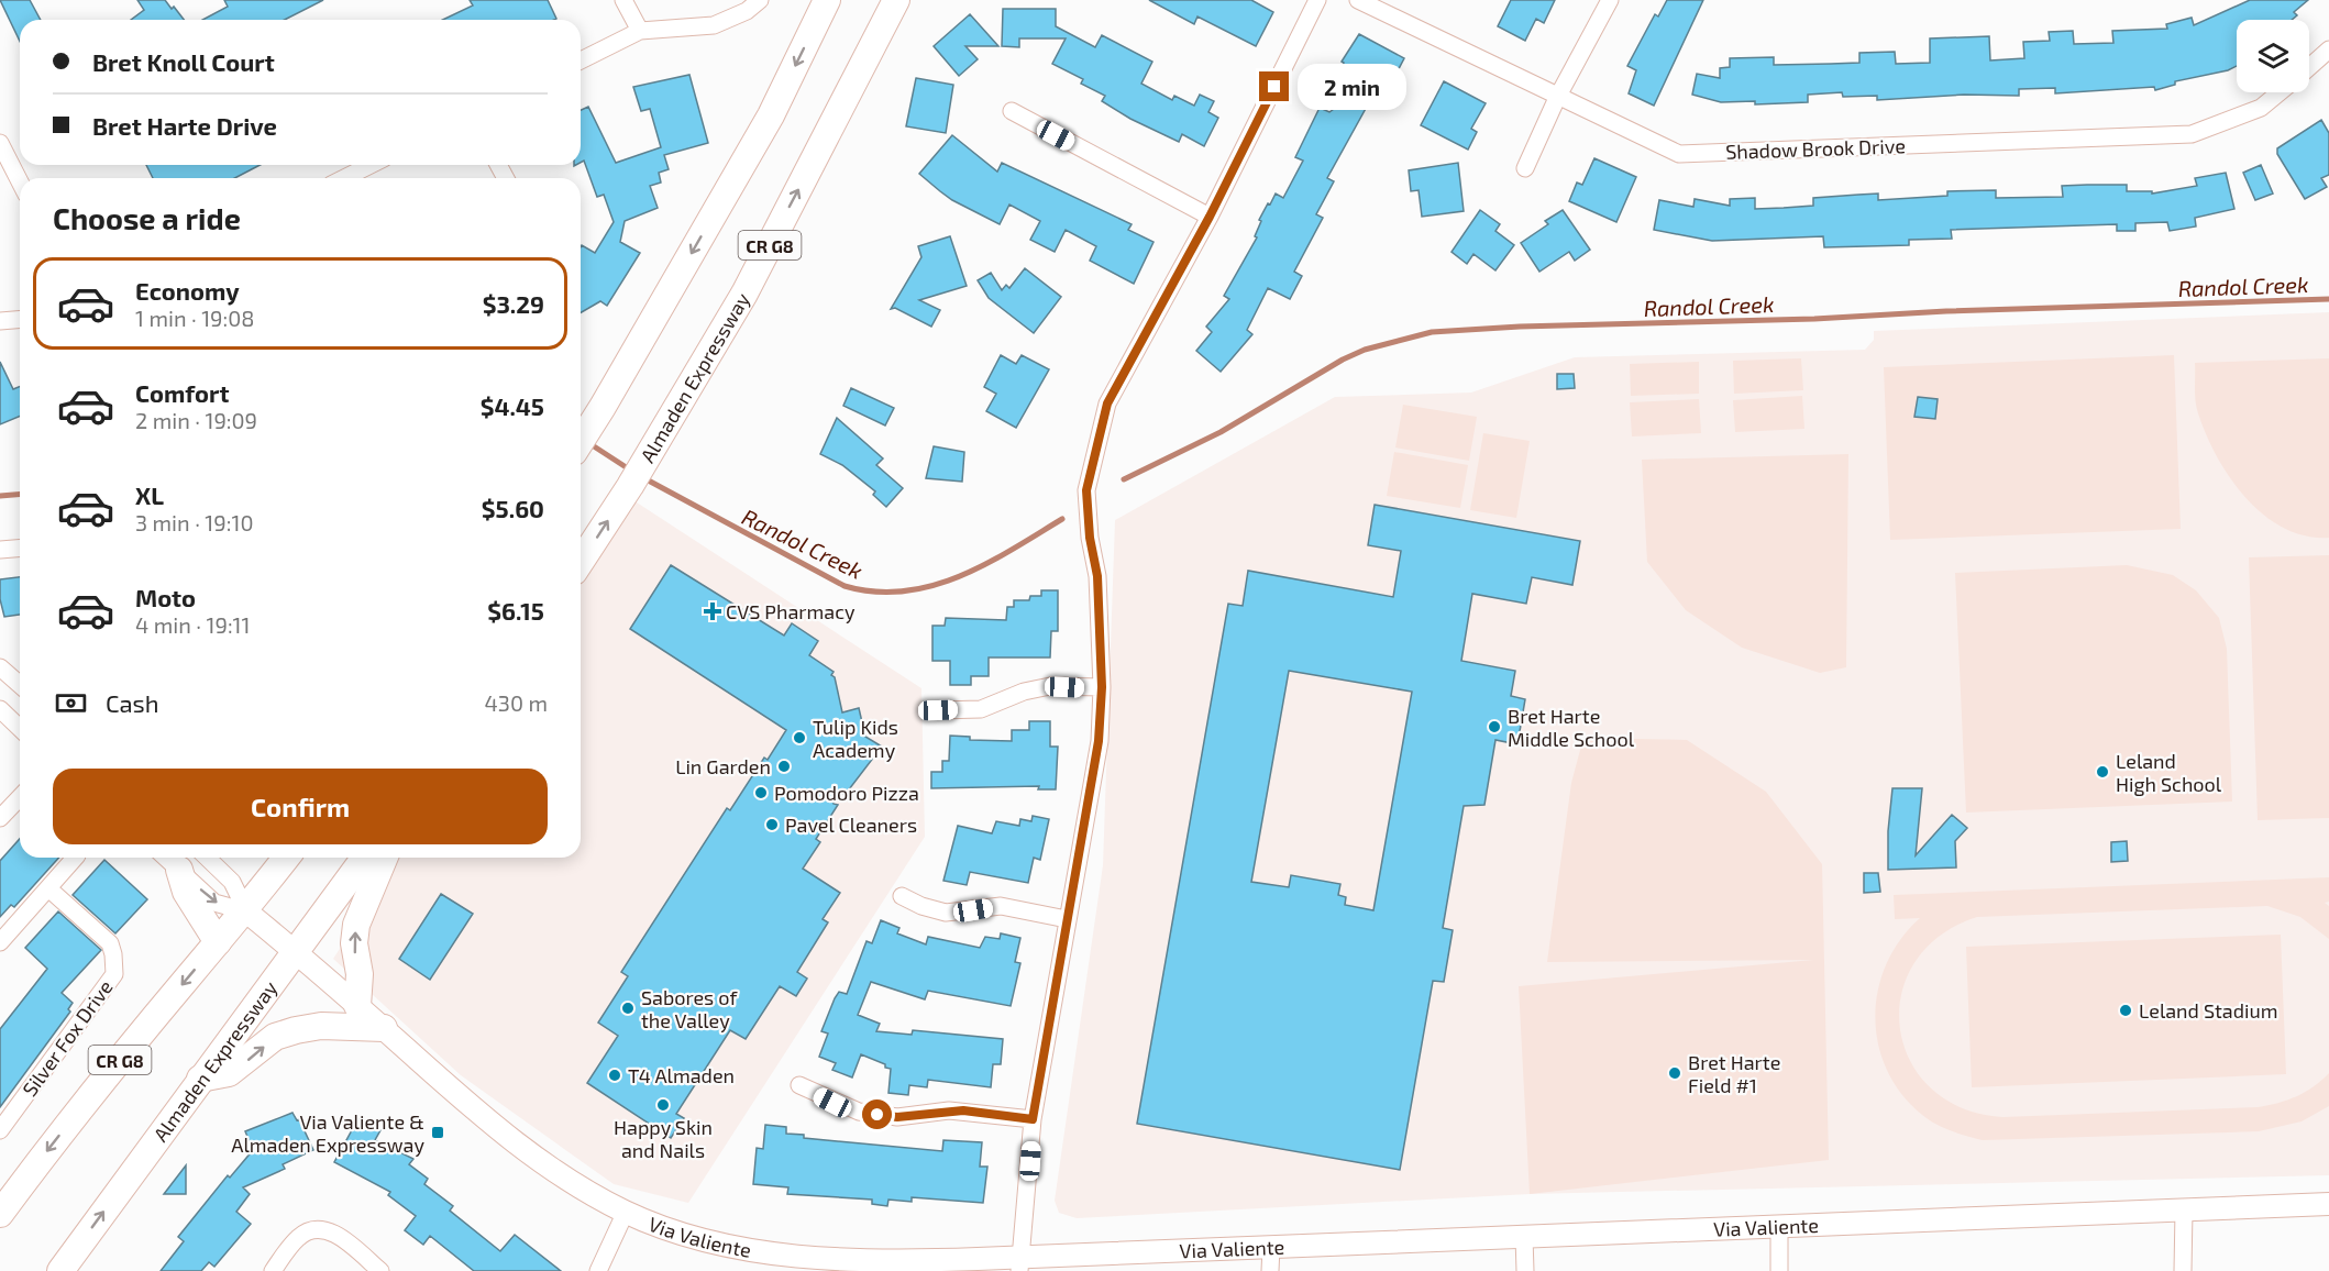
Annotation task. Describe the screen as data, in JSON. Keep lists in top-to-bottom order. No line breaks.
{"streets":{"main road":["CR G8","Almaden Expressway"],"street":["Shadow Brook Drive","Silver Fox Drive","Via Valiente"]},"crossings":[["CR G8","Via Valiente"],["Almaden Expressway","Via Valiente"]],"water":["Randol Creek"],"places":{"health":["CVS Pharmacy"],"other":["Bret Harte Middle School","Tulip Kids Academy","Lin Garden","Leland High School","Pomodoro Pizza","Pavel Cleaners","Sabores of the Valley","Leland Stadium","Bret Harte Field #1","T4 Almaden","Happy Skin and Nails"],"transit":["Via Valiente & Almaden Expressway"]},"page":{"banner":["Bret Knoll Court","Bret Harte Drive"],"bubble":"2 min","heading":"Choose a ride","list":[{"name":"Economy","note":"1 min · 19:08","value":"$3.29"},{"name":"Comfort","note":"2 min · 19:09","value":"$4.45"},{"name":"XL","note":"3 min · 19:10","value":"$5.60"},{"name":"Moto","note":"4 min · 19:11","value":"$6.15"}],"pay":["Cash","430 m"],"buttons":"Confirm"}}
